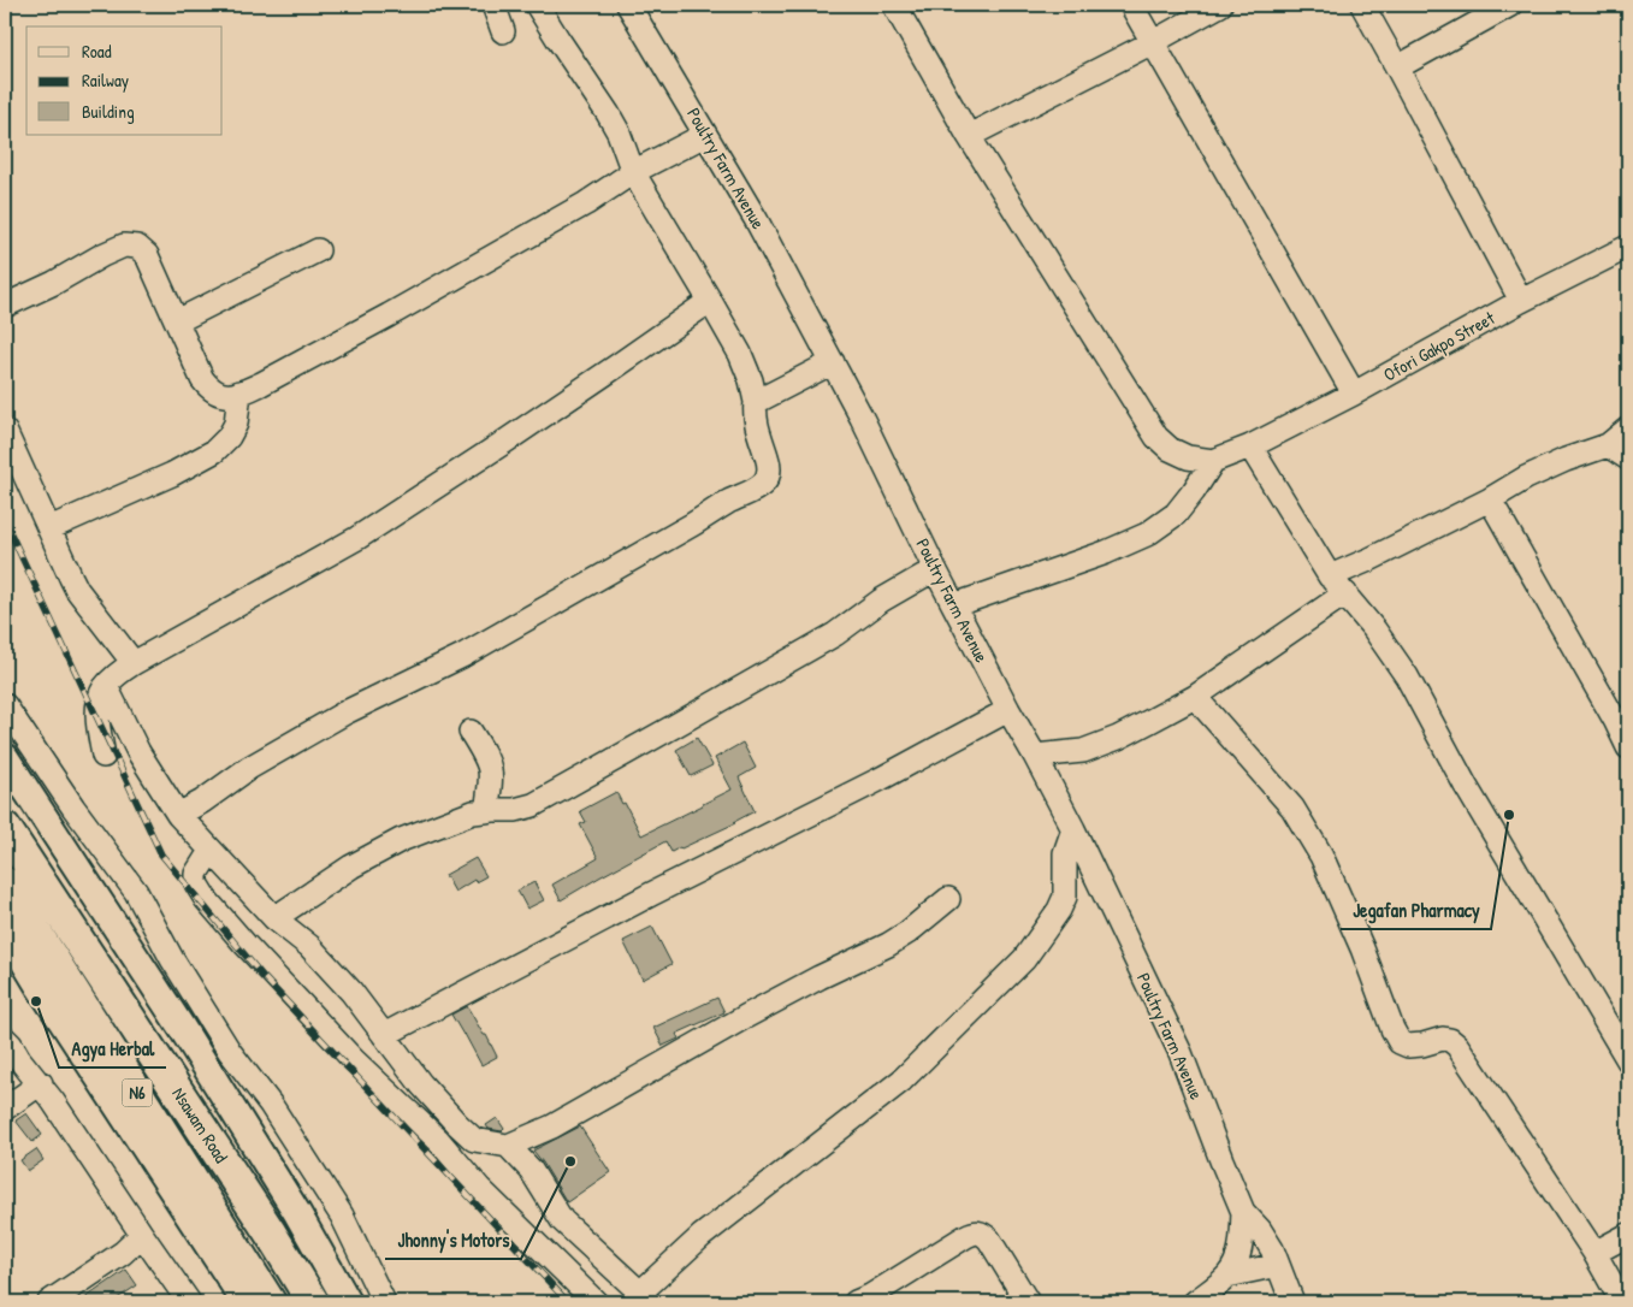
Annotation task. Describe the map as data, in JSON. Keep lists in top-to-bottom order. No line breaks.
{"streets":{"highway":["N6","Nsawam Road"],"street":["Poultry Farm Avenue","Ofori Gakpo Street"]},"places":["Jegafan Pharmacy","Agya Herbal","Jhonny's Motors"],"legend":["Road","Railway","Building"]}
